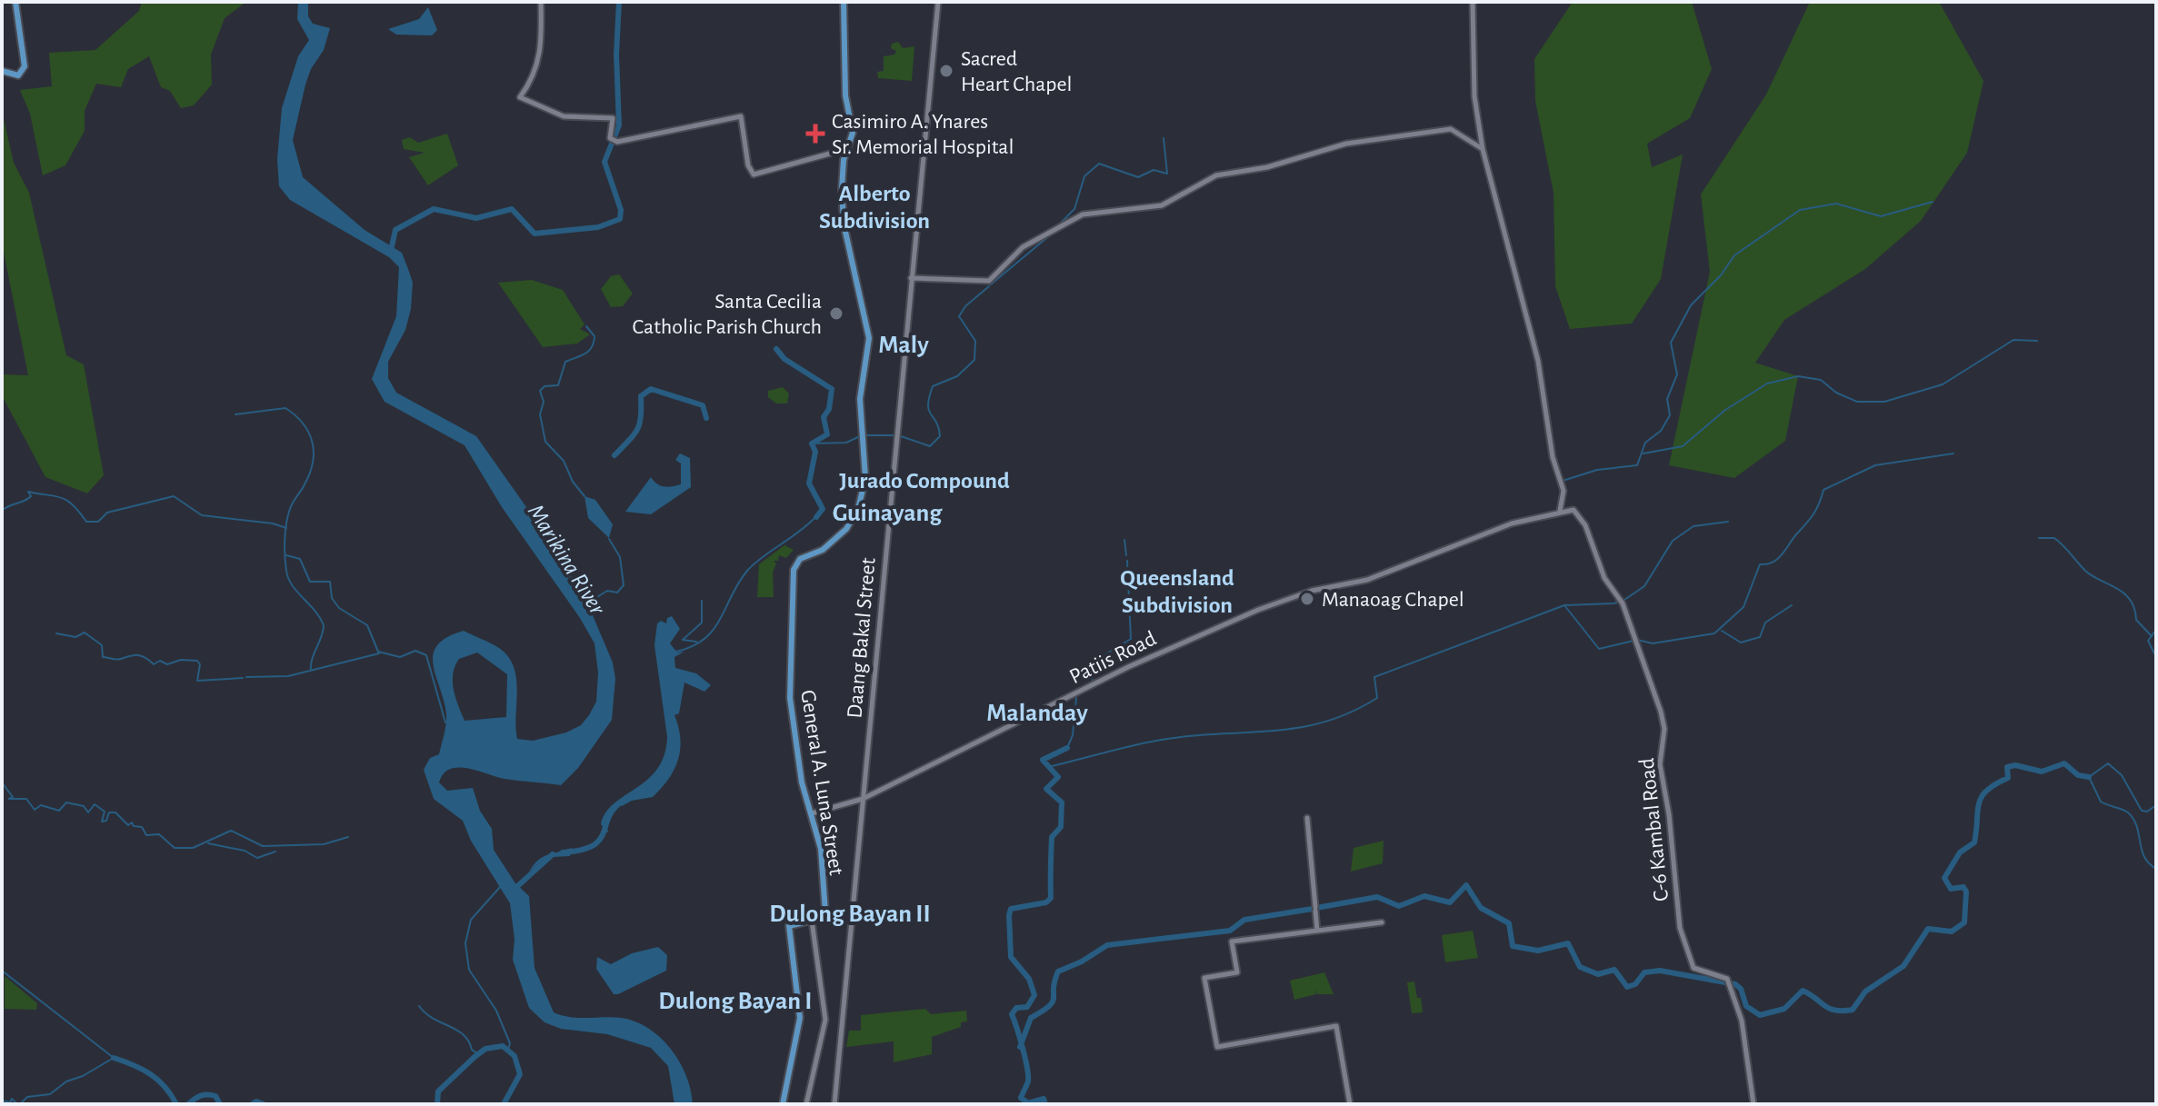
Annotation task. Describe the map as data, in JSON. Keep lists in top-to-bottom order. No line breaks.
{"streets":{"main road":["General A. Luna Street"],"street":["Daang Bakal Street","Patiis Road","C-6 Kambal Road"]},"crossings":[["Daang Bakal Street","Patiis Road"],["Patiis Road","General A. Luna Street"],["Patiis Road","C-6 Kambal Road"]],"districts":["Alberto Subdivision","Maly","Jurado Compound","Guinayang","Queensland Subdivision","Malanday","Dulong Bayan II","Dulong Bayan I"],"water":["Marikina River"],"places":{"other":["Sacred Heart Chapel","Santa Cecilia Catholic Parish Church","Manaoag Chapel"],"health":["Casimiro A. Ynares Sr. Memorial Hospital"]}}
